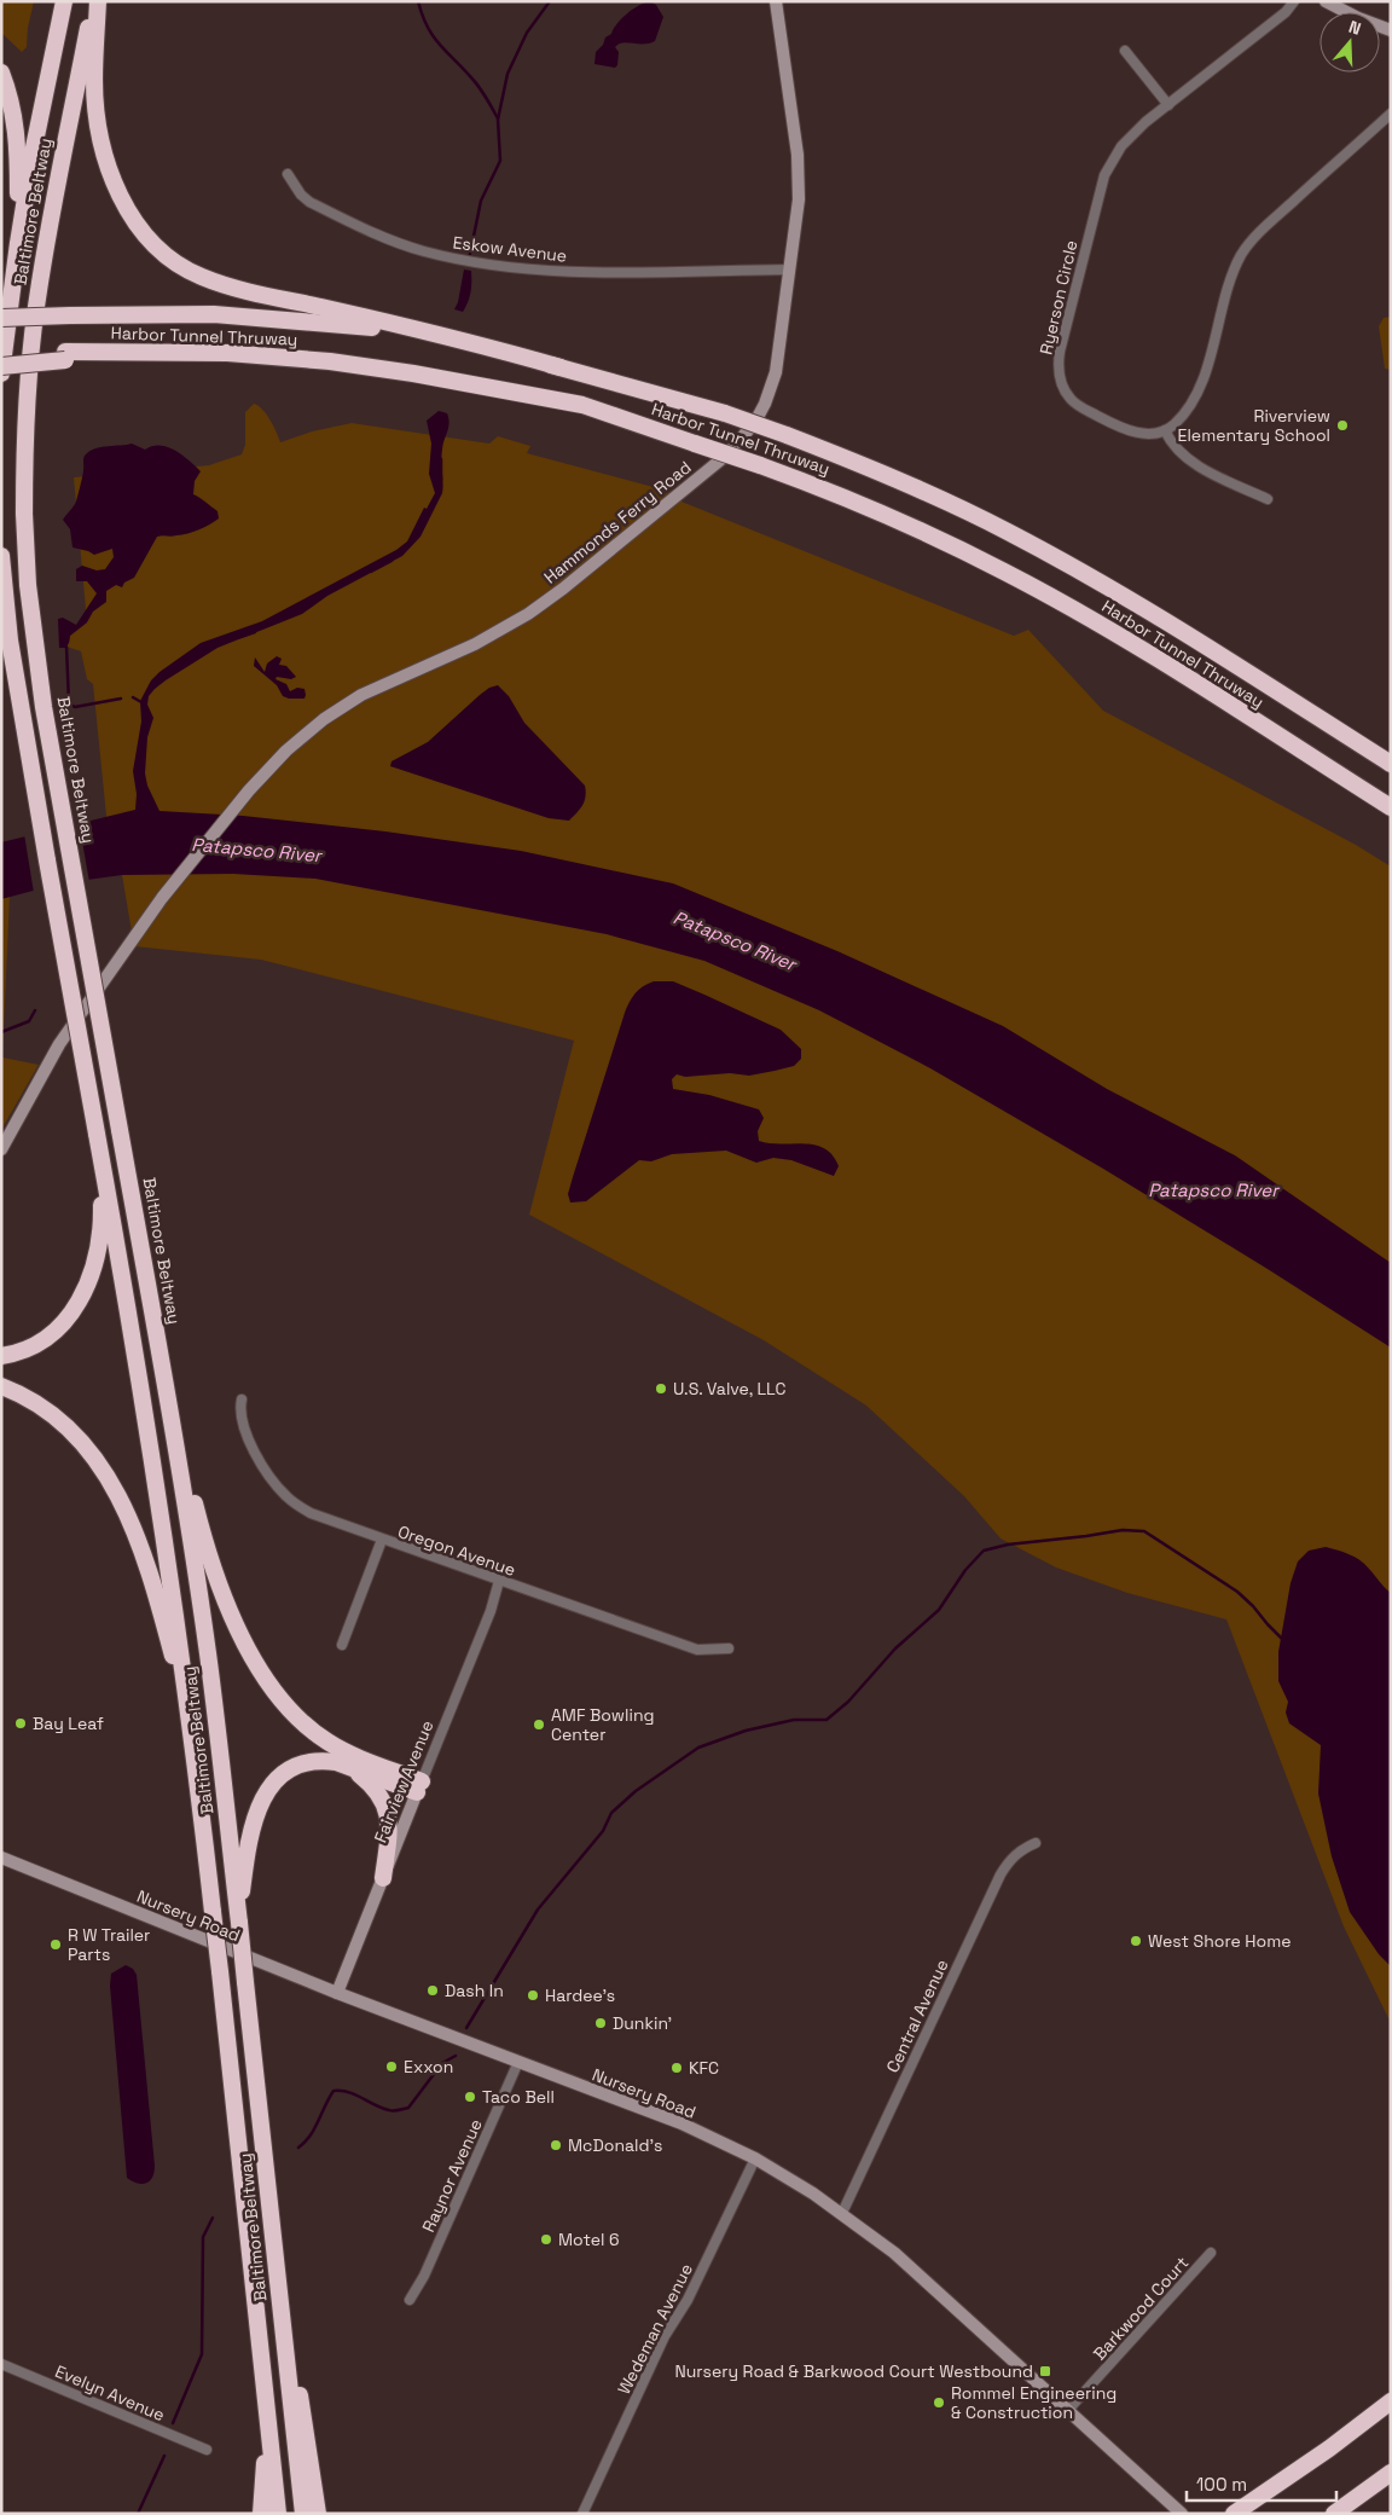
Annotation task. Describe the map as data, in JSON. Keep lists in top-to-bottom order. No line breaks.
{"streets":{"highway":["Baltimore Beltway","Harbor Tunnel Thruway"],"main road":["Hammonds Ferry Road","Fairview Avenue","Nursery Road"],"street":["Eskow Avenue","Ryerson Circle","Oregon Avenue","Central Avenue","Raynor Avenue","Barkwood Court","Wedeman Avenue","Evelyn Avenue"]},"crossings":[["Eskow Avenue","Hammonds Ferry Road"],["Oregon Avenue","Fairview Avenue"],["Fairview Avenue","Nursery Road"],["Nursery Road","Central Avenue"],["Nursery Road","Raynor Avenue"],["Nursery Road","Barkwood Court"],["Nursery Road","Wedeman Avenue"]],"water":["Patapsco River"],"places":{"other":["Riverview Elementary School","U.S. Valve, LLC","Bay Leaf","AMF Bowling Center","West Shore Home","R W Trailer Parts","Dash In","Hardee's","Dunkin'","Exxon","KFC","Taco Bell","McDonald's","Motel 6","Rommel Engineering & Construction"],"transit":["Nursery Road & Barkwood Court Westbound"]},"scale_bar":"100 m","north":"top"}
